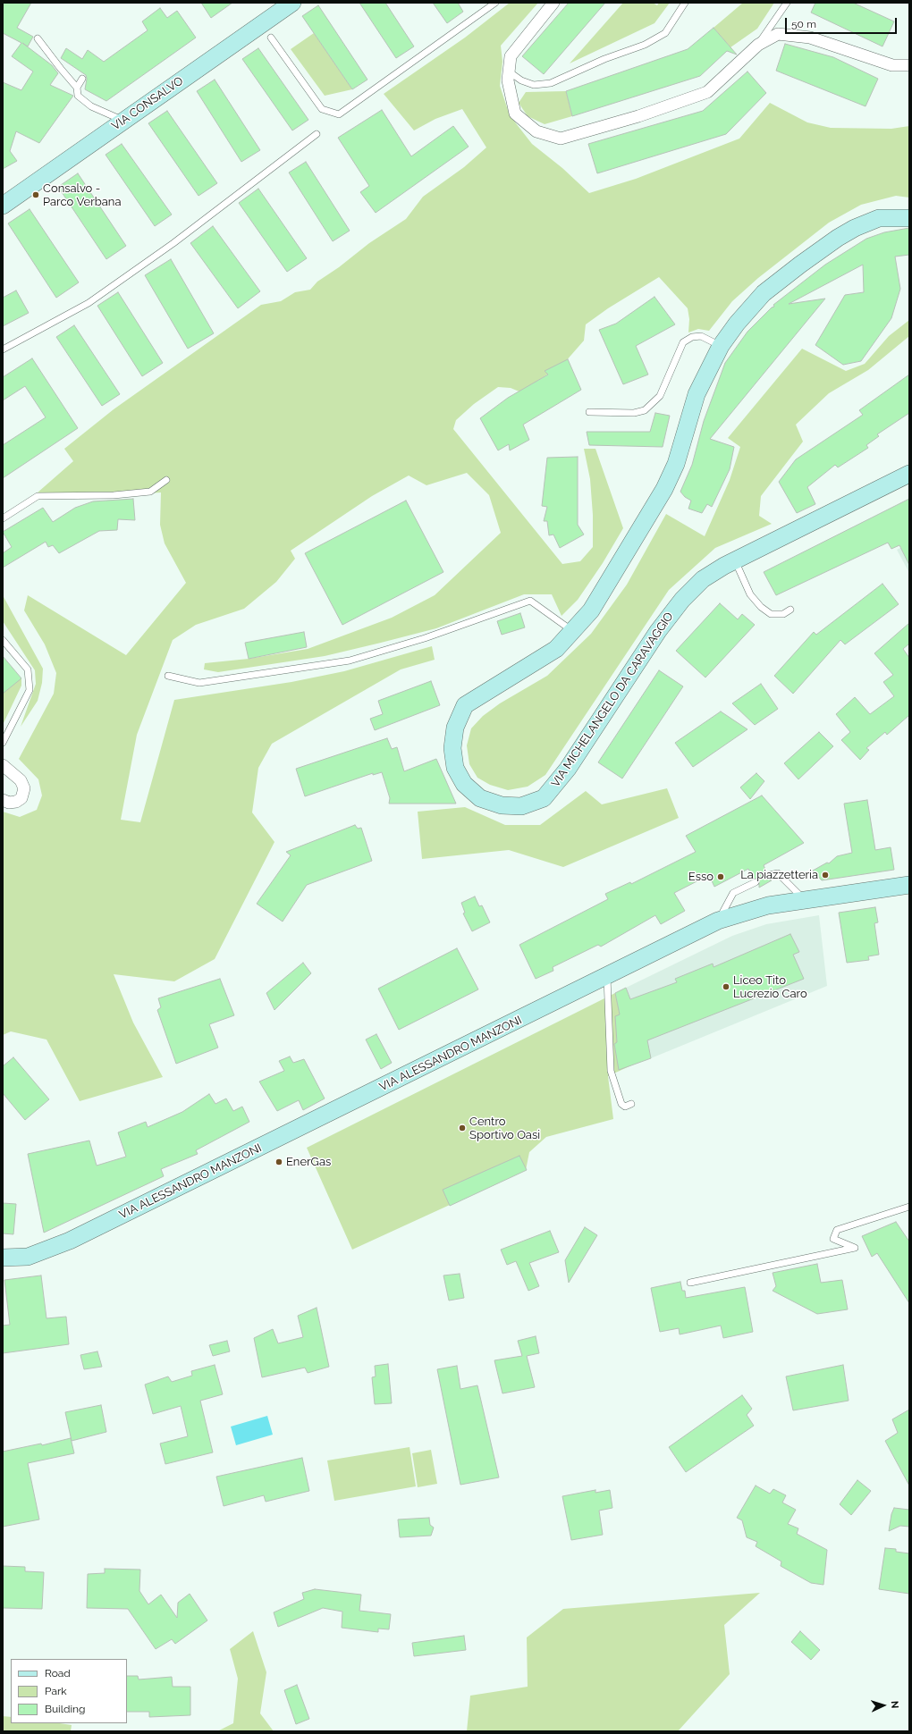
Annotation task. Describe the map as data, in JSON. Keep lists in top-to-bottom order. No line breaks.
{"streets":{"main road":["VIA CONSALVO","VIA MICHELANGELO DA CARAVAGGIO","VIA ALESSANDRO MANZONI"]},"places":["Consalvo - Parco Verbana","La piazzetteria","Esso","Liceo Tito Lucrezio Caro","Centro Sportivo Oasi","EnerGas"],"legend":["Road","Park","Building"],"scale_bar":"50 m","north":"right"}
